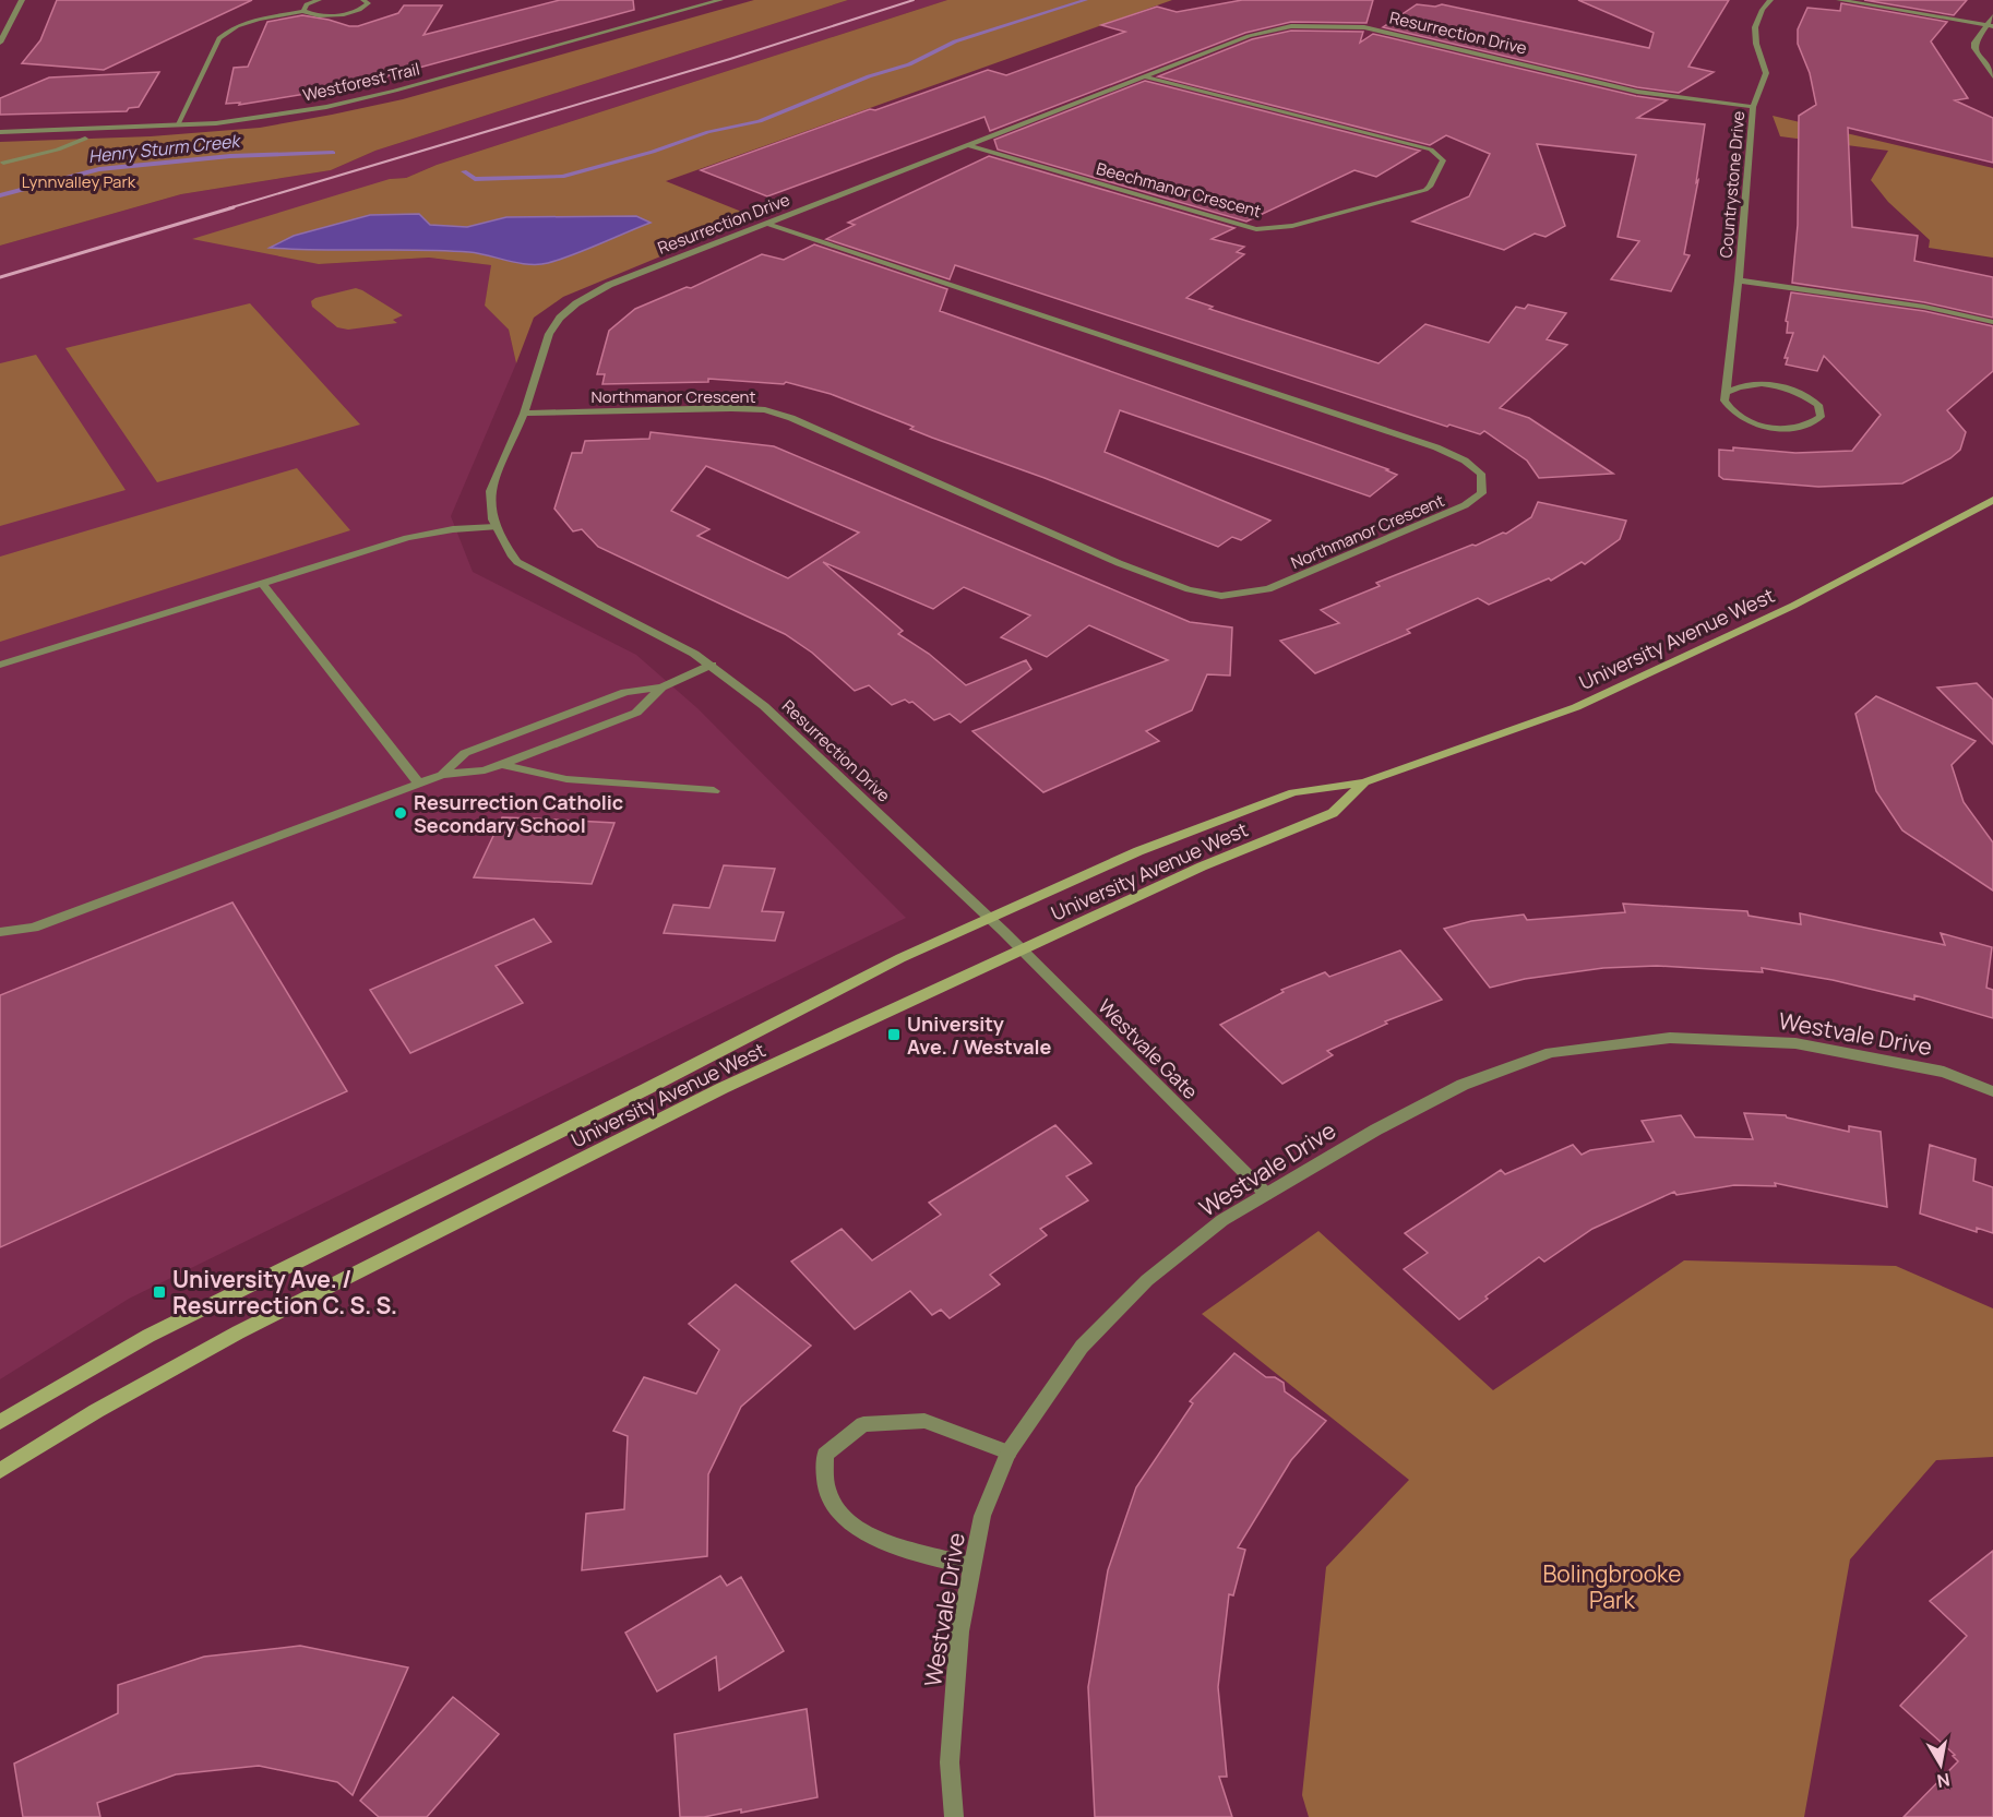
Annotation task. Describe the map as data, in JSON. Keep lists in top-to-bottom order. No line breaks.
{"streets":{"main road":["University Avenue West"],"street":["Resurrection Drive","Westforest Trail","Countrystone Drive","Beechmanor Crescent","Northmanor Crescent","Westvale Drive","Westvale Gate"]},"crossings":[["Resurrection Drive","Countrystone Drive"],["Resurrection Drive","Beechmanor Crescent"],["Resurrection Drive","Northmanor Crescent"],["Resurrection Drive","University Avenue West"],["Resurrection Drive","Westvale Gate"],["University Avenue West","Westvale Gate"],["Westvale Drive","Westvale Gate"]],"water":["Henry Sturm Creek"],"parks":["Lynnvalley Park","Bolingbrooke Park"],"places":{"other":["Resurrection Catholic Secondary School"],"transit":["University Ave. / Westvale","University Ave. / Resurrection C. S. S."]},"north":"bottom"}
